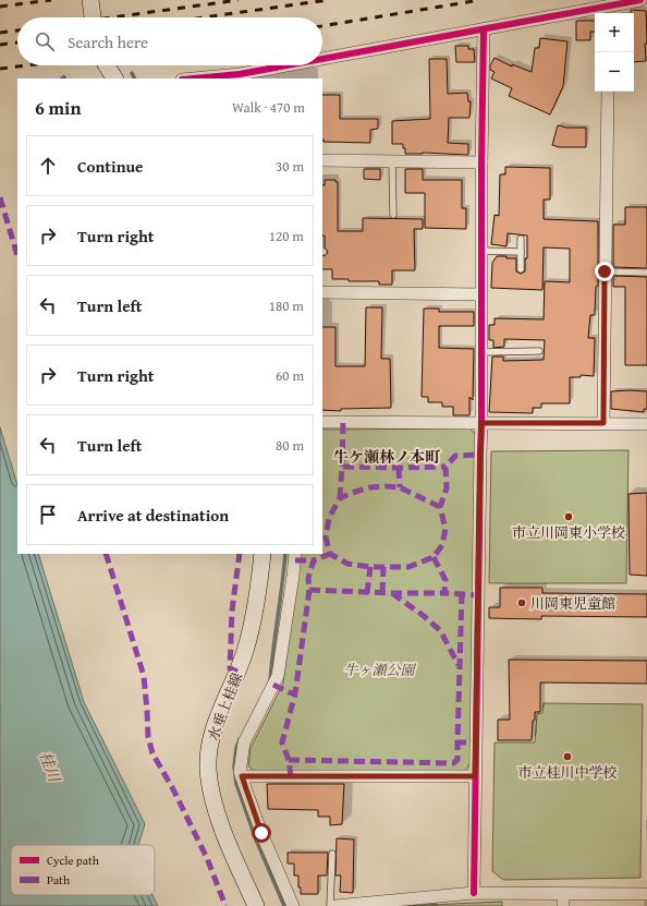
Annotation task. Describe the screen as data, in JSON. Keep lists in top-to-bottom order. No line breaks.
{"streets":{"main road":["水垂上桂線"]},"districts":["牛ケ瀬林ノ本町"],"water":["桂川"],"parks":["牛ヶ瀬公園"],"places":["市立川岡東小学校","川岡東児童館","市立桂川中学校"],"legend":["Cycle path","Path"],"page":{"map_buttons":["+","−"],"search":"Search here","heading":["6 min","Walk · 470 m"],"list":[["Continue","30 m"],["Turn right","120 m"],["Turn left","180 m"],["Turn right","60 m"],["Turn left","80 m"],"Arrive at destination"]}}
